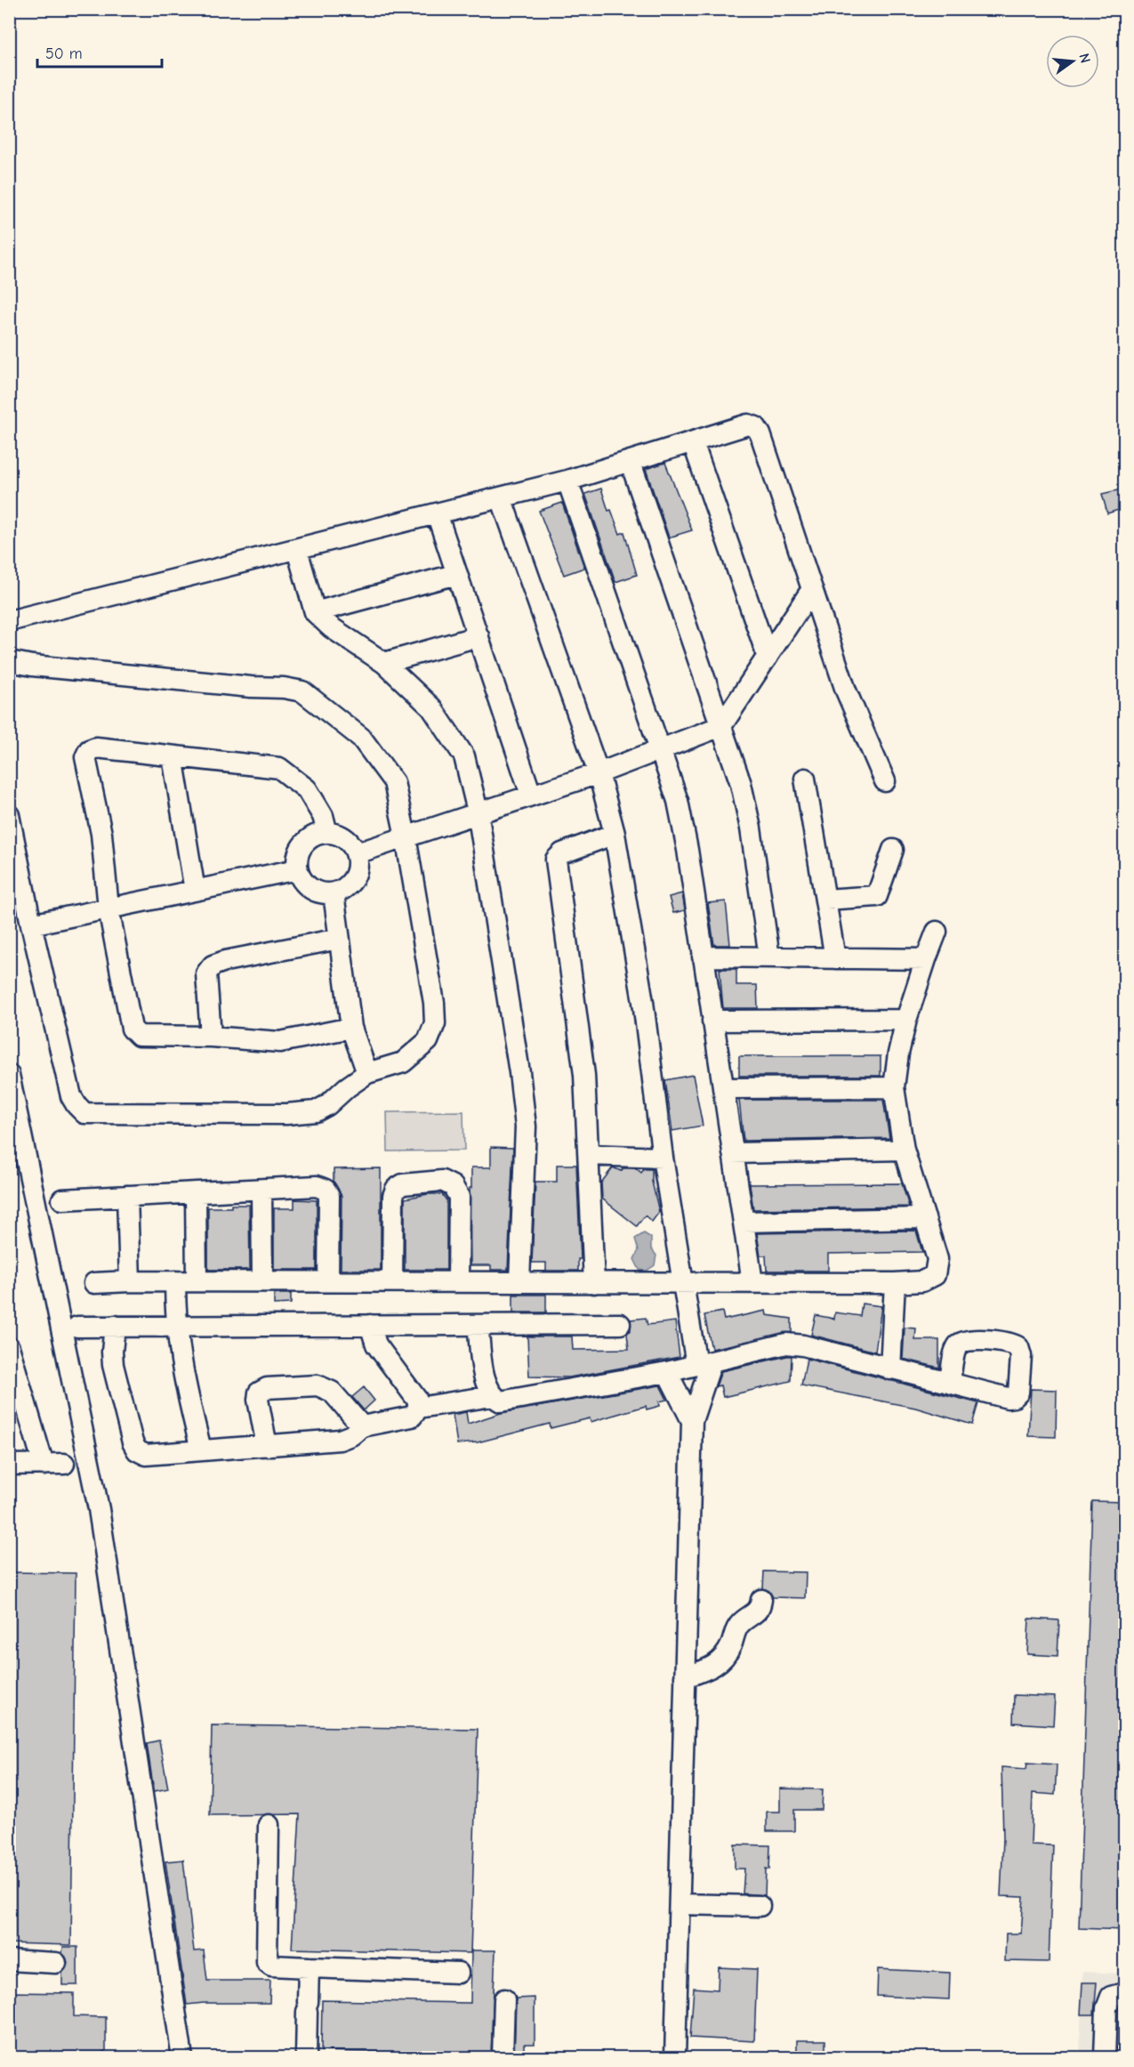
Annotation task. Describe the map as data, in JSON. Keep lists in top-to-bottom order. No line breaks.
{"scale_bar":"50 m","north":"right"}
